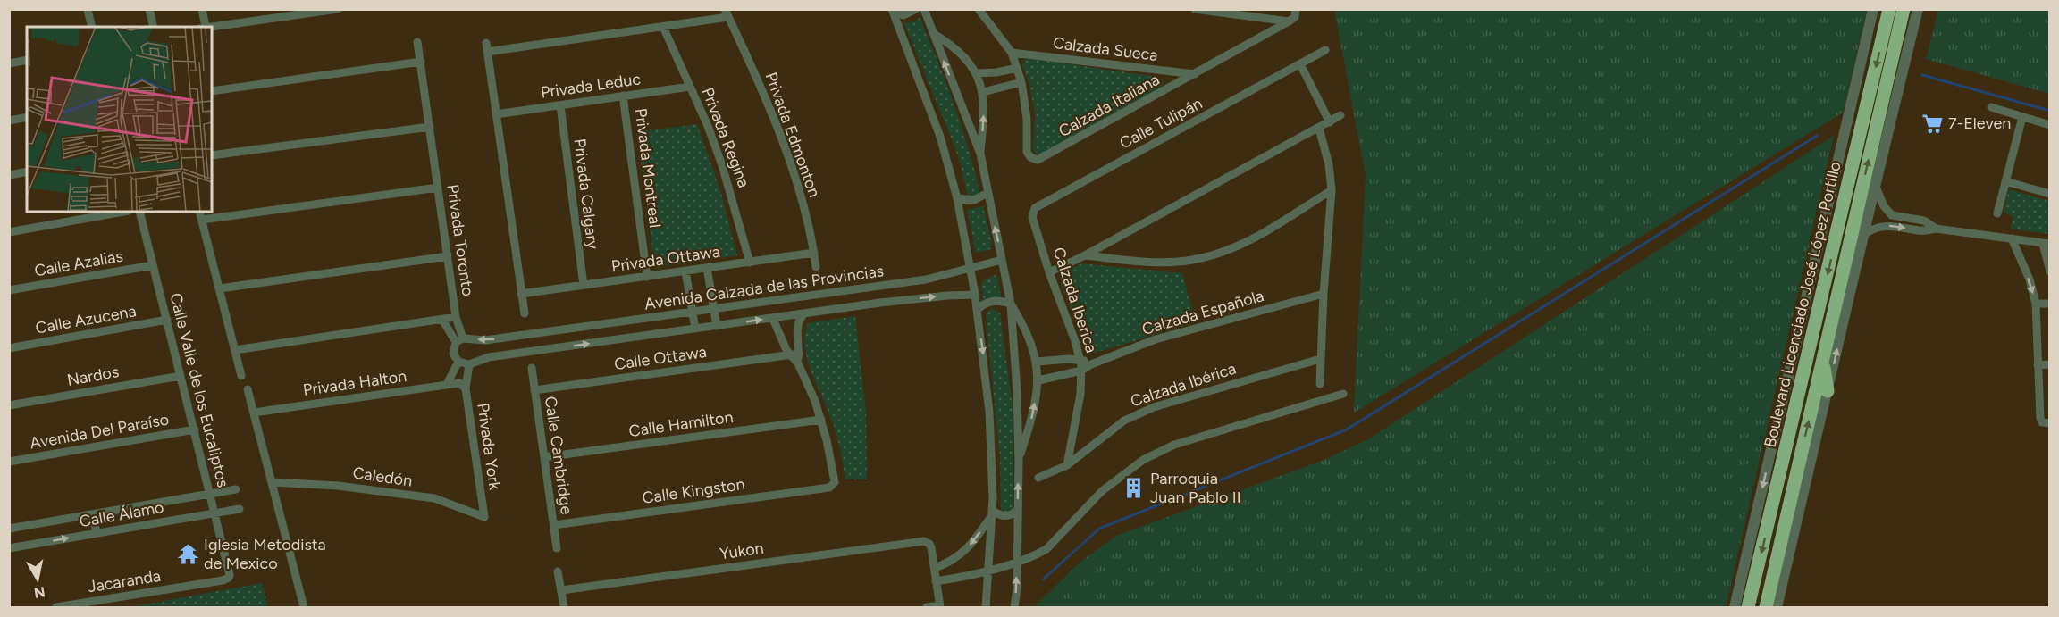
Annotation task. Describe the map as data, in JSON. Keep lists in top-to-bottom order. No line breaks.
{"streets":{"highway":["Boulevard Licenciado José López Portillo"],"street":["Calzada Sueca","Privada Leduc","Calzada Italiana","Calle Tulipán","Privada Edmonton","Privada Regina","Privada Montreal","Privada Calgary","Privada Toronto","Privada Ottawa","Calle Azalias","Avenida Calzada de las Provincias","Calzada Iberica","Calzada Española","Calle Azucena","Calle Ottawa","Nardos","Privada Halton","Calzada Ibérica","Calle Valle de los Eucaliptos","Calle Hamilton","Avenida Del Paraíso","Privada York","Calle Cambridge","Caledón","Calle Kingston","Calle Álamo","Yukon","Jacaranda"]},"crossings":[["Calzada Sueca","Calzada Italiana"],["Privada Leduc","Privada Regina"],["Privada Leduc","Privada Montreal"],["Privada Leduc","Privada Calgary"],["Calle Tulipán","Calzada Iberica"],["Privada Edmonton","Privada Regina"],["Privada Edmonton","Privada Ottawa"],["Privada Regina","Privada Ottawa"],["Privada Montreal","Privada Ottawa"],["Privada Calgary","Privada Ottawa"],["Calle Azalias","Calle Valle de los Eucaliptos"],["Avenida Calzada de las Provincias","Privada York"],["Calzada Iberica","Calzada Española"],["Calzada Iberica","Calzada Ibérica"],["Calle Azucena","Calle Valle de los Eucaliptos"],["Calle Ottawa","Calle Cambridge"],["Nardos","Calle Valle de los Eucaliptos"],["Privada Halton","Privada York"],["Calle Valle de los Eucaliptos","Avenida Del Paraíso"],["Calle Valle de los Eucaliptos","Calle Álamo"],["Calle Valle de los Eucaliptos","Jacaranda"],["Calle Hamilton","Calle Cambridge"],["Calle Hamilton","Calle Kingston"],["Privada York","Caledón"],["Calle Cambridge","Calle Kingston"]],"places":{"supermarket":["7-Eleven"],"building":["Parroquia Juan Pablo II"],"temple":["Iglesia Metodista de Mexico"]},"north":"bottom"}
